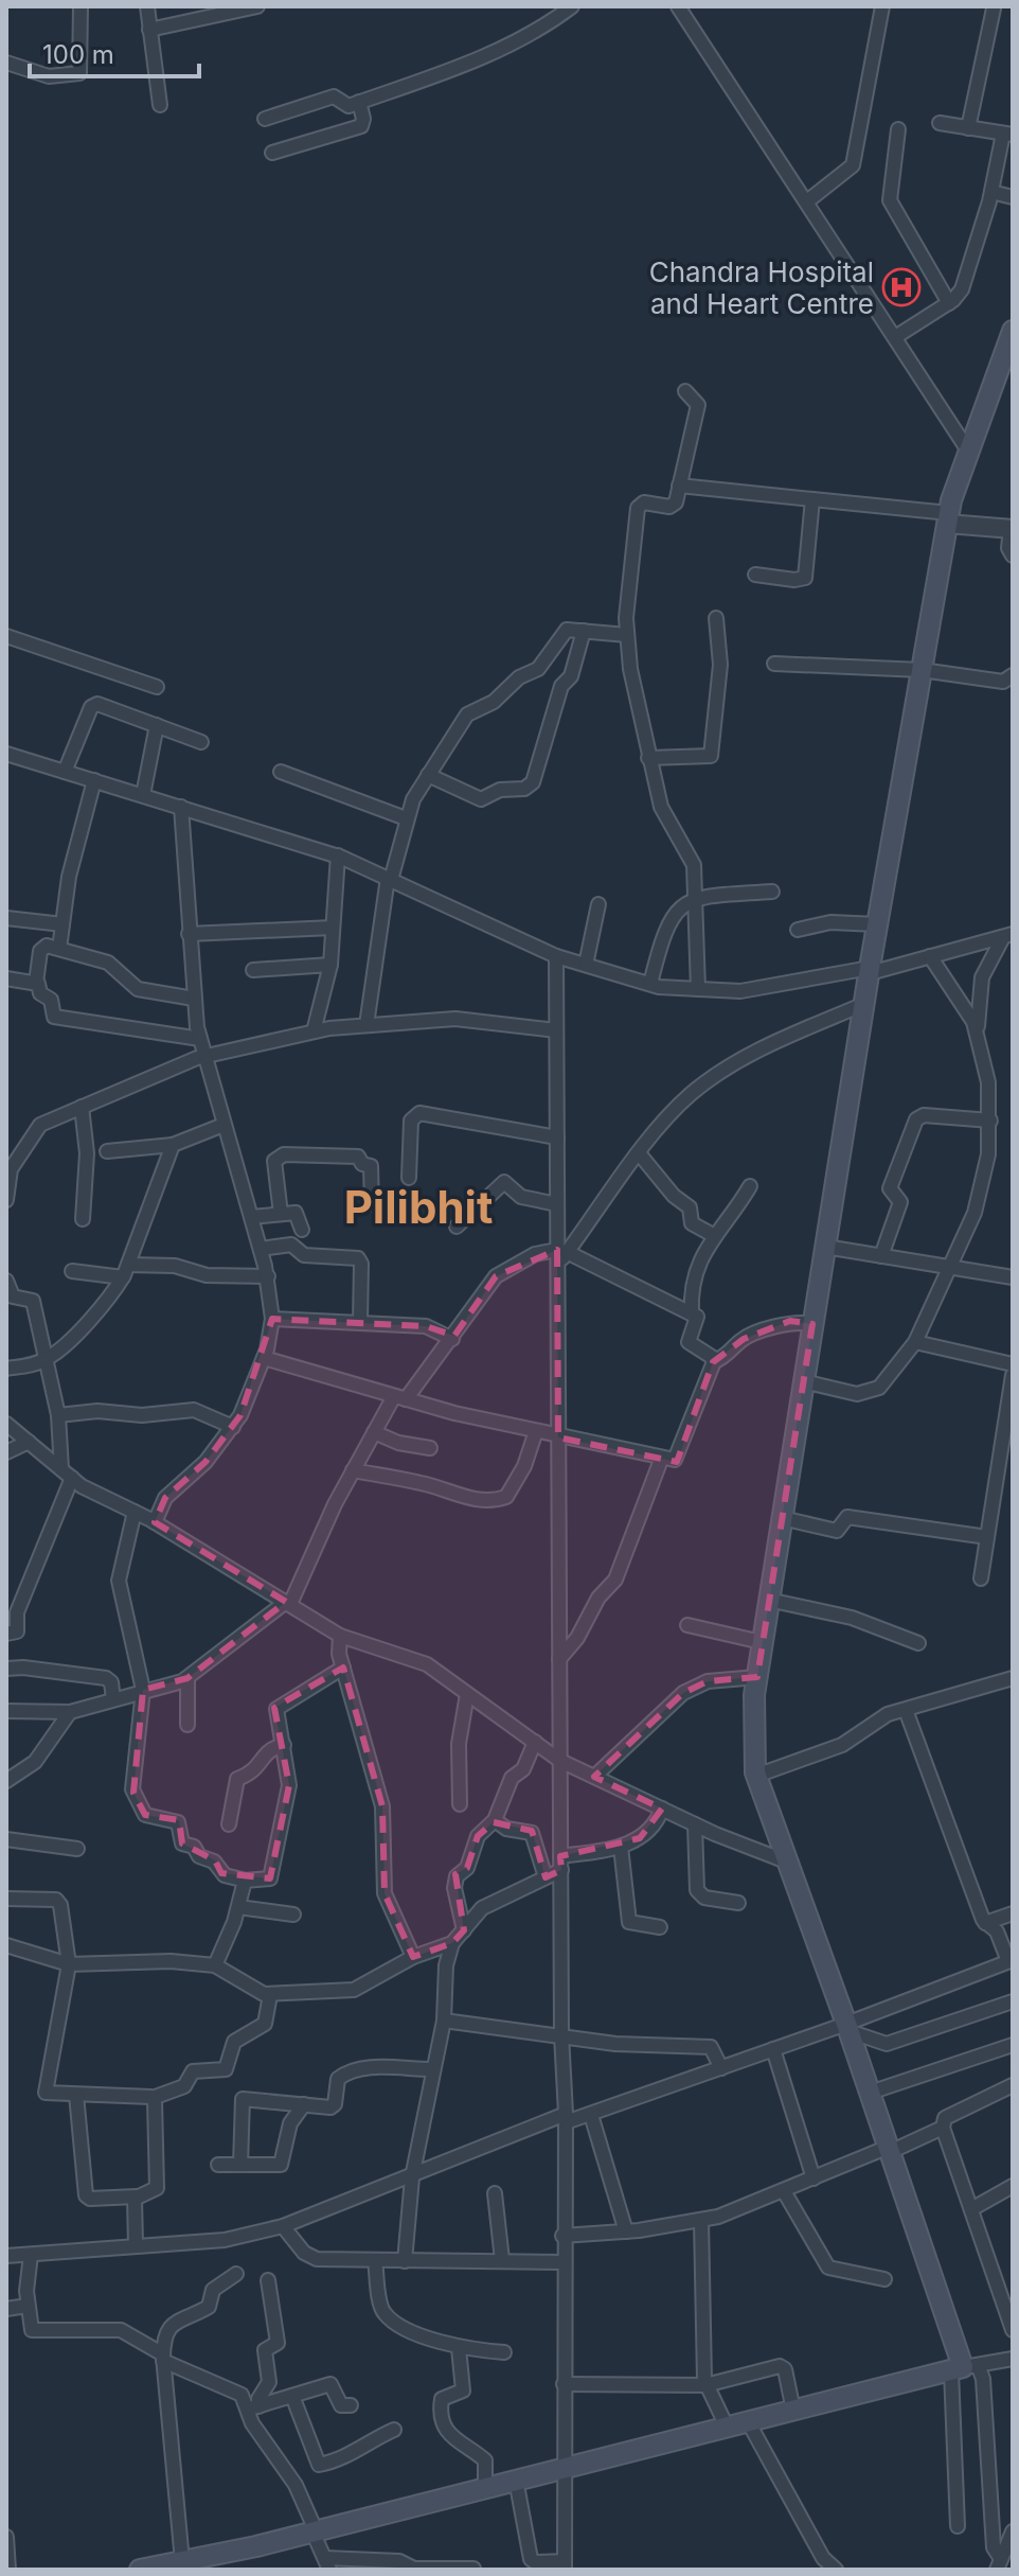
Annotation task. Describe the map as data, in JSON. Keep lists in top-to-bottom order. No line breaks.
{"districts":["Pilibhit"],"places":{"hospital":["Chandra Hospital and Heart Centre"]},"scale_bar":"100 m"}
